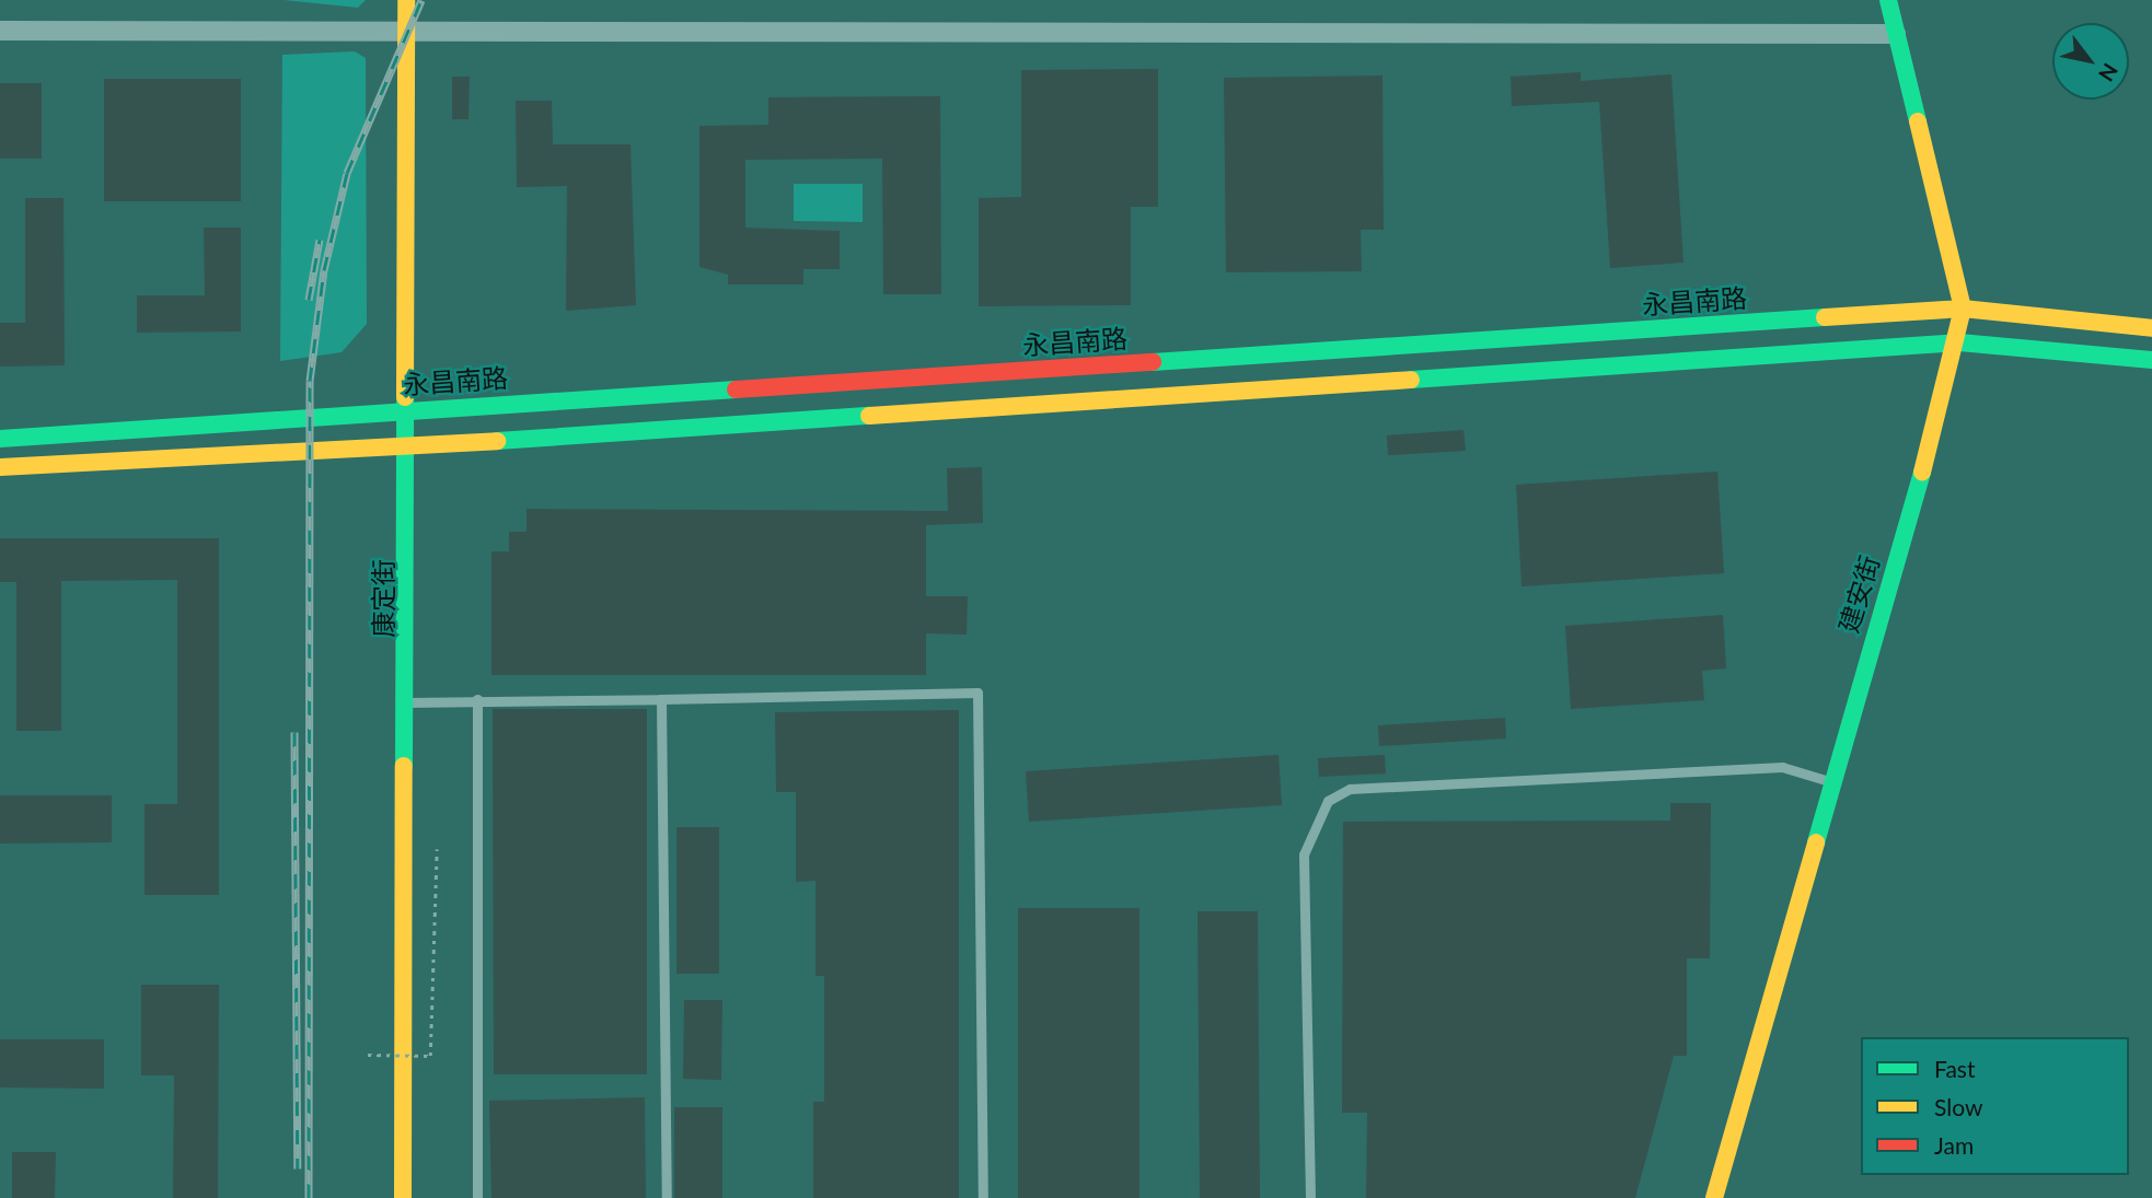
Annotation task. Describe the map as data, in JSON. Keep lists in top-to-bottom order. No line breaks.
{"streets":{"street":["永昌南路","建安街","康定街"]},"crossings":[["永昌南路","建安街"],["永昌南路","康定街"]],"legend":["Fast","Slow","Jam"],"north":"bottom right"}
